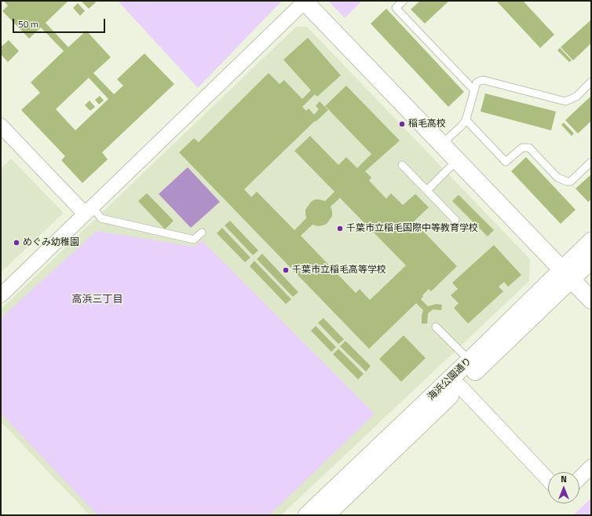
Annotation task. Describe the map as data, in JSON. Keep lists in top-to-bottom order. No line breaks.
{"streets":{"street":["海浜公園通り"]},"districts":["高浜三丁目"],"places":["稲毛高校","千葉市立稲毛国際中等教育学校","めぐみ幼稚園","千葉市立稲毛高等学校"],"scale_bar":"50 m","north":"top"}
